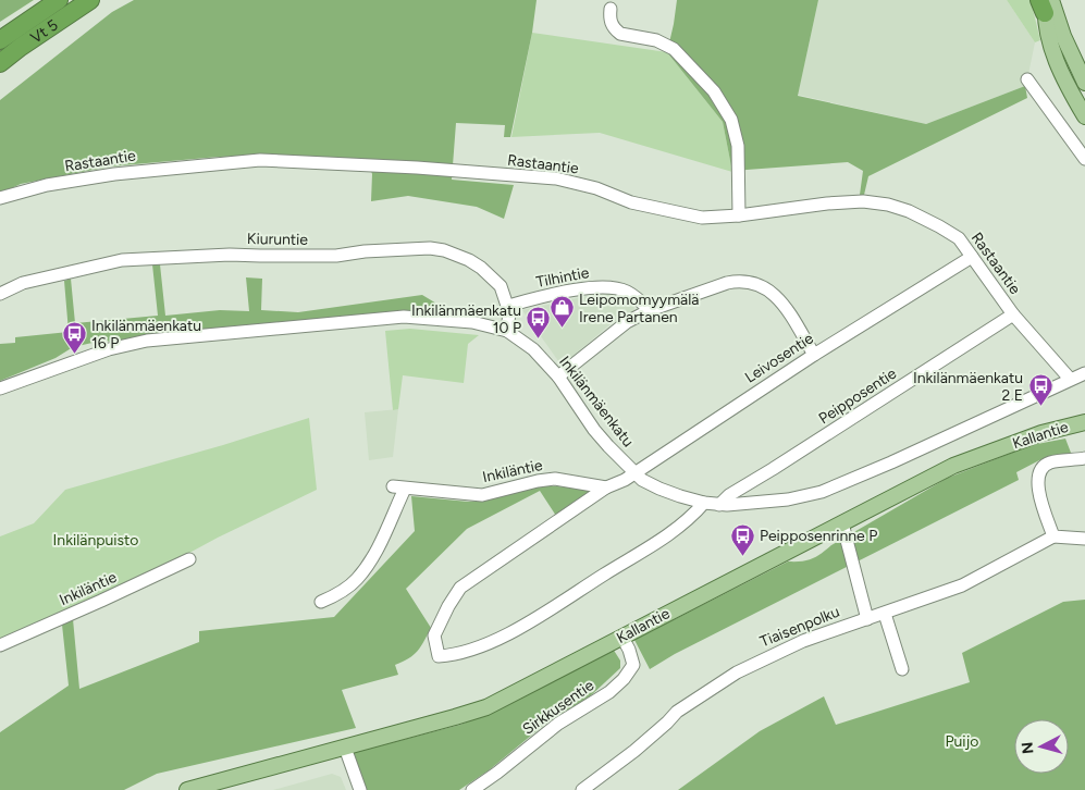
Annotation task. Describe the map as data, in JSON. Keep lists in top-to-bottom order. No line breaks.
{"streets":{"highway":["Vt 5"],"main road":["Kallantie"],"street":["Rastaantie","Kiuruntie","Tilhintie","Leivosentie","Peipposentie","Inkilänmäenkatu","Inkiläntie","Tiaisenpolku","Sirkkusentie"]},"crossings":[["Rastaantie","Leivosentie"],["Rastaantie","Peipposentie"],["Rastaantie","Inkilänmäenkatu"],["Kiuruntie","Tilhintie"],["Leivosentie","Inkilänmäenkatu"],["Leivosentie","Inkiläntie"],["Peipposentie","Inkilänmäenkatu"],["Kallantie","Sirkkusentie"]],"parks":["Inkilänpuisto","Puijo"],"places":{"shop":["Leipomomyymälä Irene Partanen"],"bus stop":["Inkilänmäenkatu 10 P","Inkilänmäenkatu 16 P","Inkilänmäenkatu 2 E","Peipposenrinne P"]},"north":"left"}
